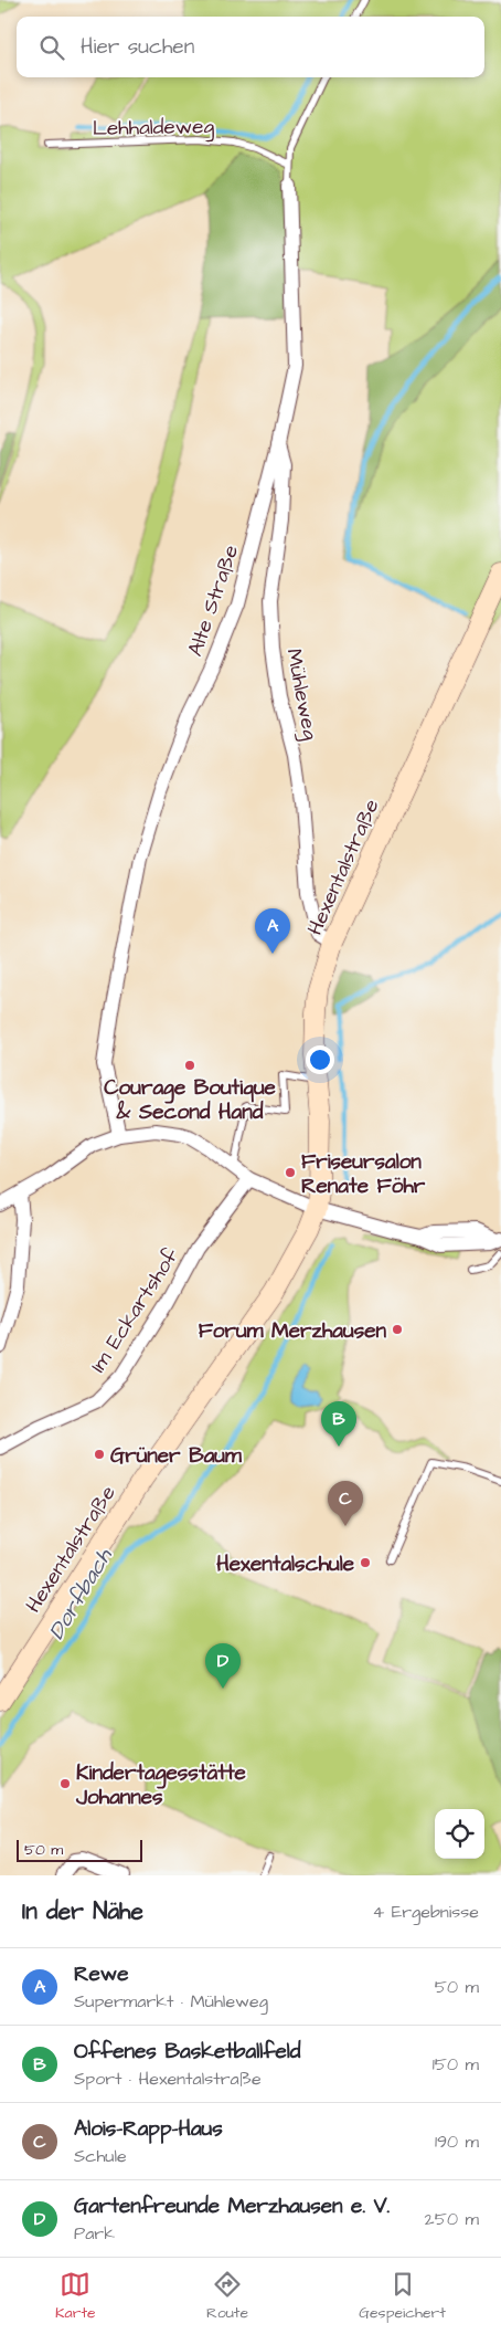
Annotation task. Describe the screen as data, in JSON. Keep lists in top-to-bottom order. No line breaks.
{"streets":{"main road":["Hexentalstraße"],"street":["Alte Straße","Mühleweg","Im Eckartshof"],"lane":["Lehhaldeweg"]},"crossings":[["Lehhaldeweg","Alte Straße"],["Alte Straße","Mühleweg"],["Mühleweg","Hexentalstraße"]],"water":["Dorfbach"],"places":["Courage Boutique & Second Hand","Friseursalon Renate Föhr","Forum Merzhausen","Grüner Baum","Hexentalschule","Kindertagesstätte Johannes"],"scale_bar":"50 m","page":{"search":"Hier suchen","pins":["A","B","C","D"],"scale":"50 m","heading":["In der Nähe","4 Ergebnisse"],"list":[{"mark":"A","name":"Rewe","note":"Supermarkt · Mühleweg","value":"50 m"},{"mark":"B","name":"Offenes Basketballfeld","note":"Sport · Hexentalstraße","value":"150 m"},{"mark":"C","name":"Alois-Rapp-Haus","note":"Schule","value":"190 m"},{"mark":"D","name":"Gartenfreunde Merzhausen e. V.","note":"Park","value":"250 m"}],"nav":["Karte","Route","Gespeichert"]}}
